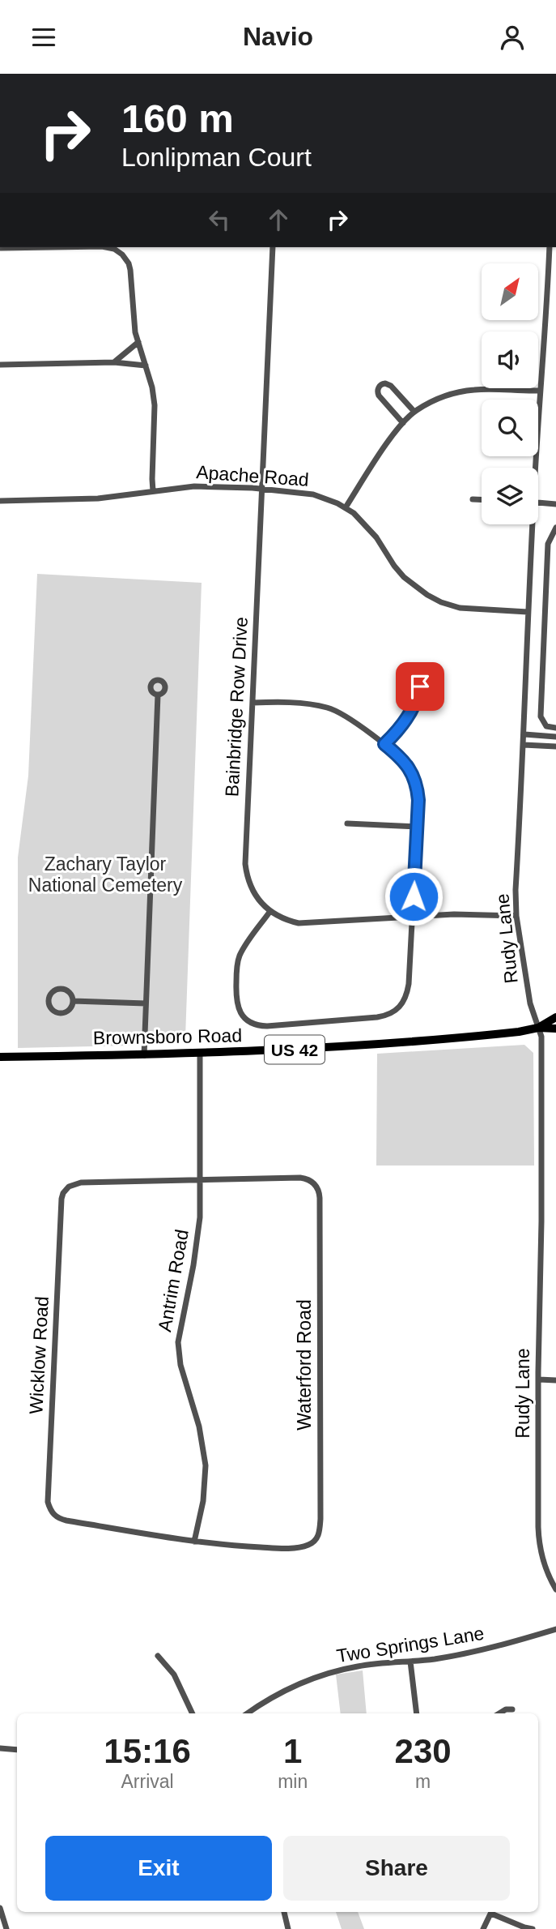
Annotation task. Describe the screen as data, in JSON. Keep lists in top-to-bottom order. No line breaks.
{"streets":{"main road":["Brownsboro Road","US 42"],"street":["Apache Road","Bainbridge Row Drive","Rudy Lane","Antrim Road","Wicklow Road","Waterford Road","Two Springs Lane"]},"crossings":[["Apache Road","Bainbridge Row Drive"],["Apache Road","Rudy Lane"],["Bainbridge Row Drive","Rudy Lane"],["Rudy Lane","Brownsboro Road"],["Brownsboro Road","Antrim Road"],["Antrim Road","Wicklow Road"],["Antrim Road","Waterford Road"],["Wicklow Road","Waterford Road"]],"parks":["Zachary Taylor National Cemetery"],"north":"top right","page":{"header":"Navio","turn":["160 m","Lonlipman Court"],"eta":["15:16","Arrival","1","min","230","m"],"buttons":["Exit","Share"]}}
